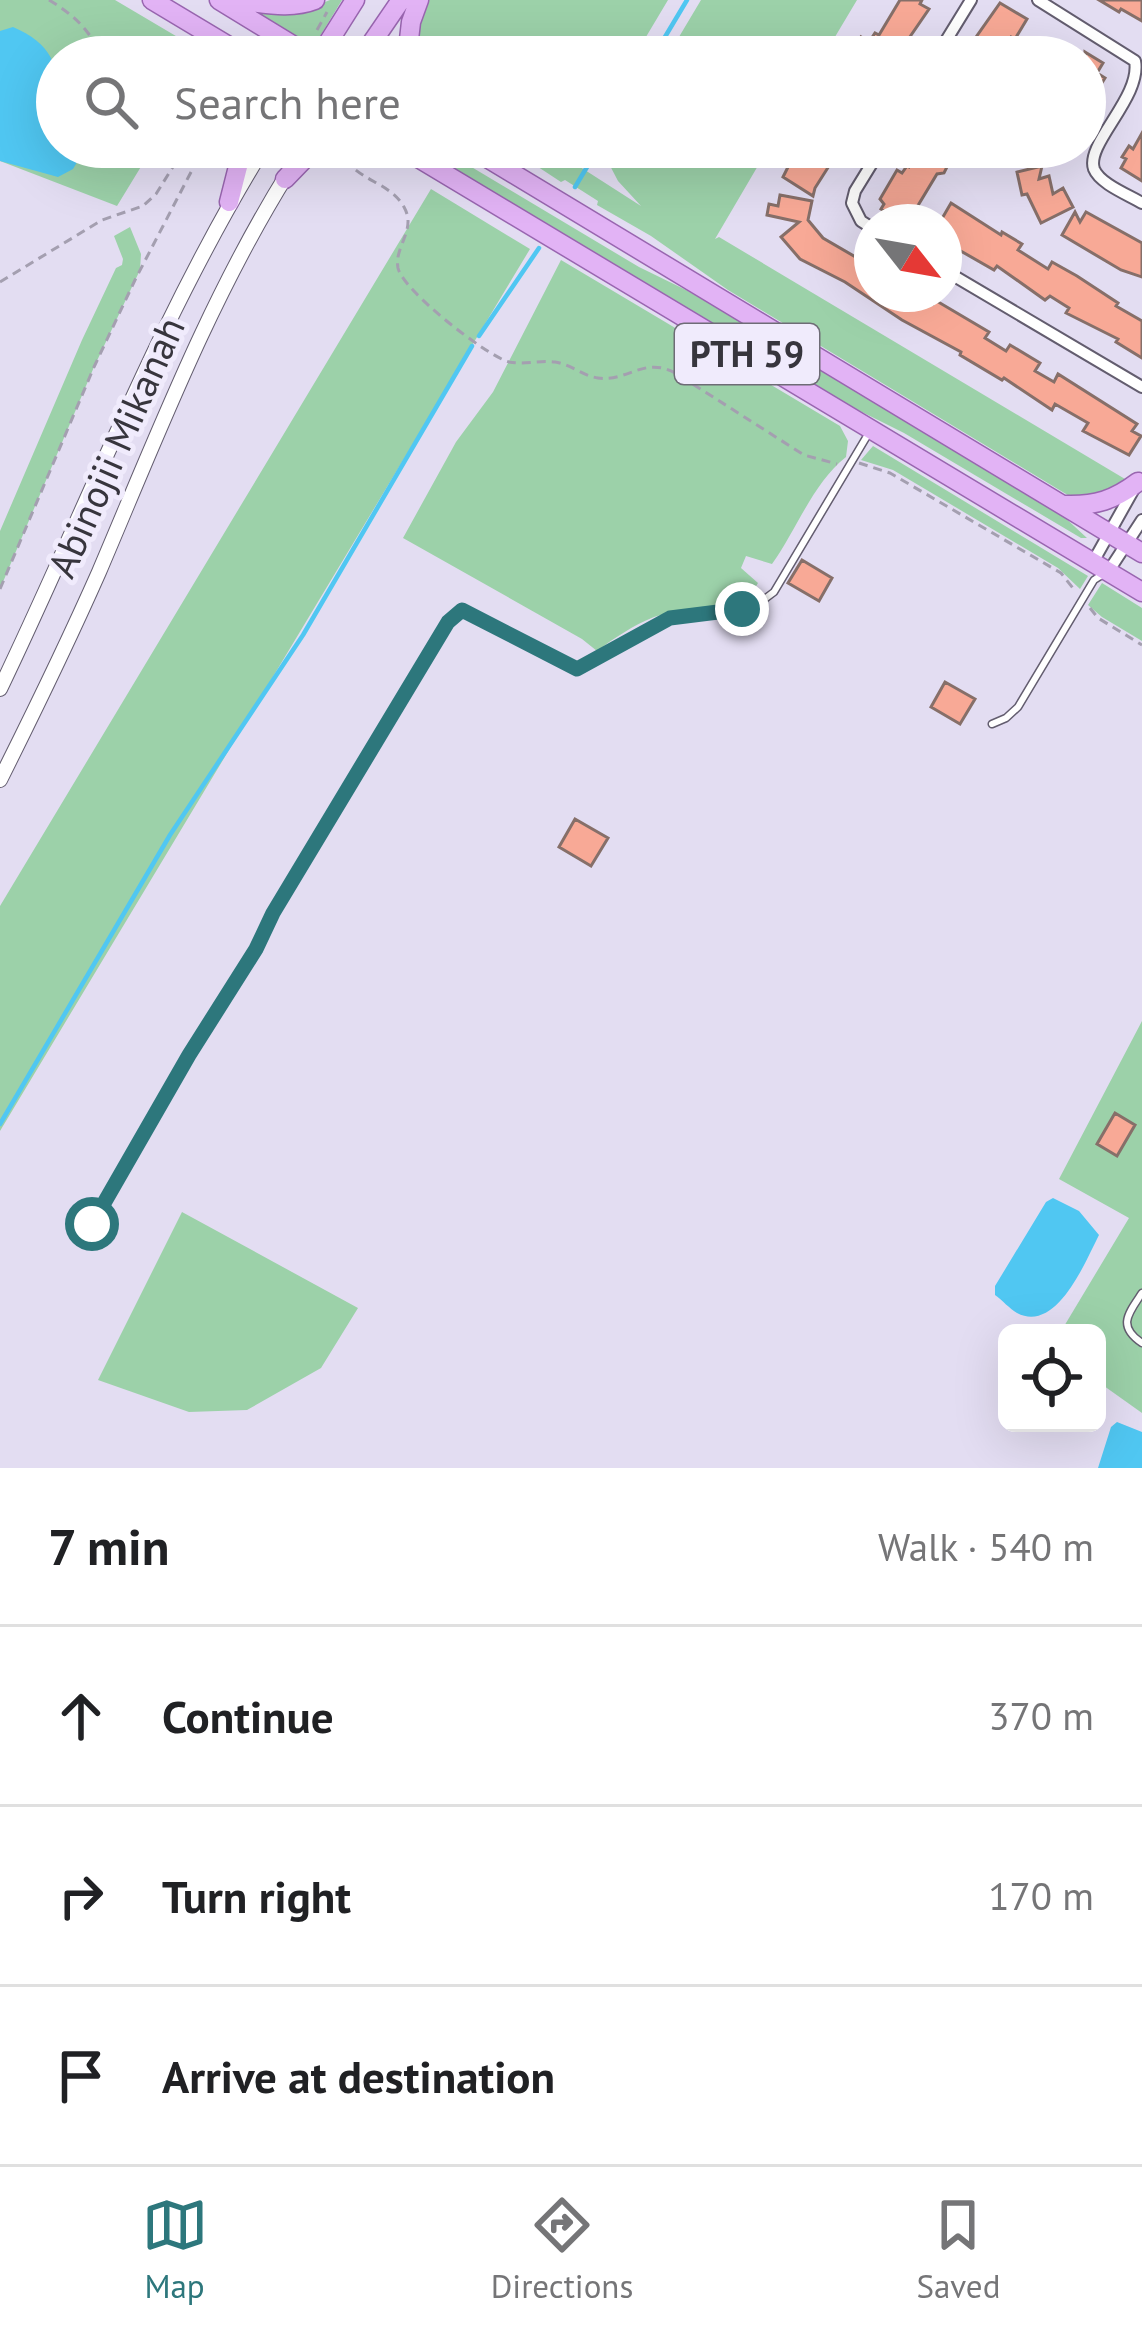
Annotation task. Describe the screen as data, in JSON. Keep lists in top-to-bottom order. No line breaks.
{"streets":{"main road":["PTH 59"],"street":["Abinojii Mikanah"]},"north":"bottom right","page":{"search":"Search here","heading":["7 min","Walk · 540 m"],"list":[["Continue","370 m"],["Turn right","170 m"],"Arrive at destination"],"nav":["Map","Directions","Saved"]}}
